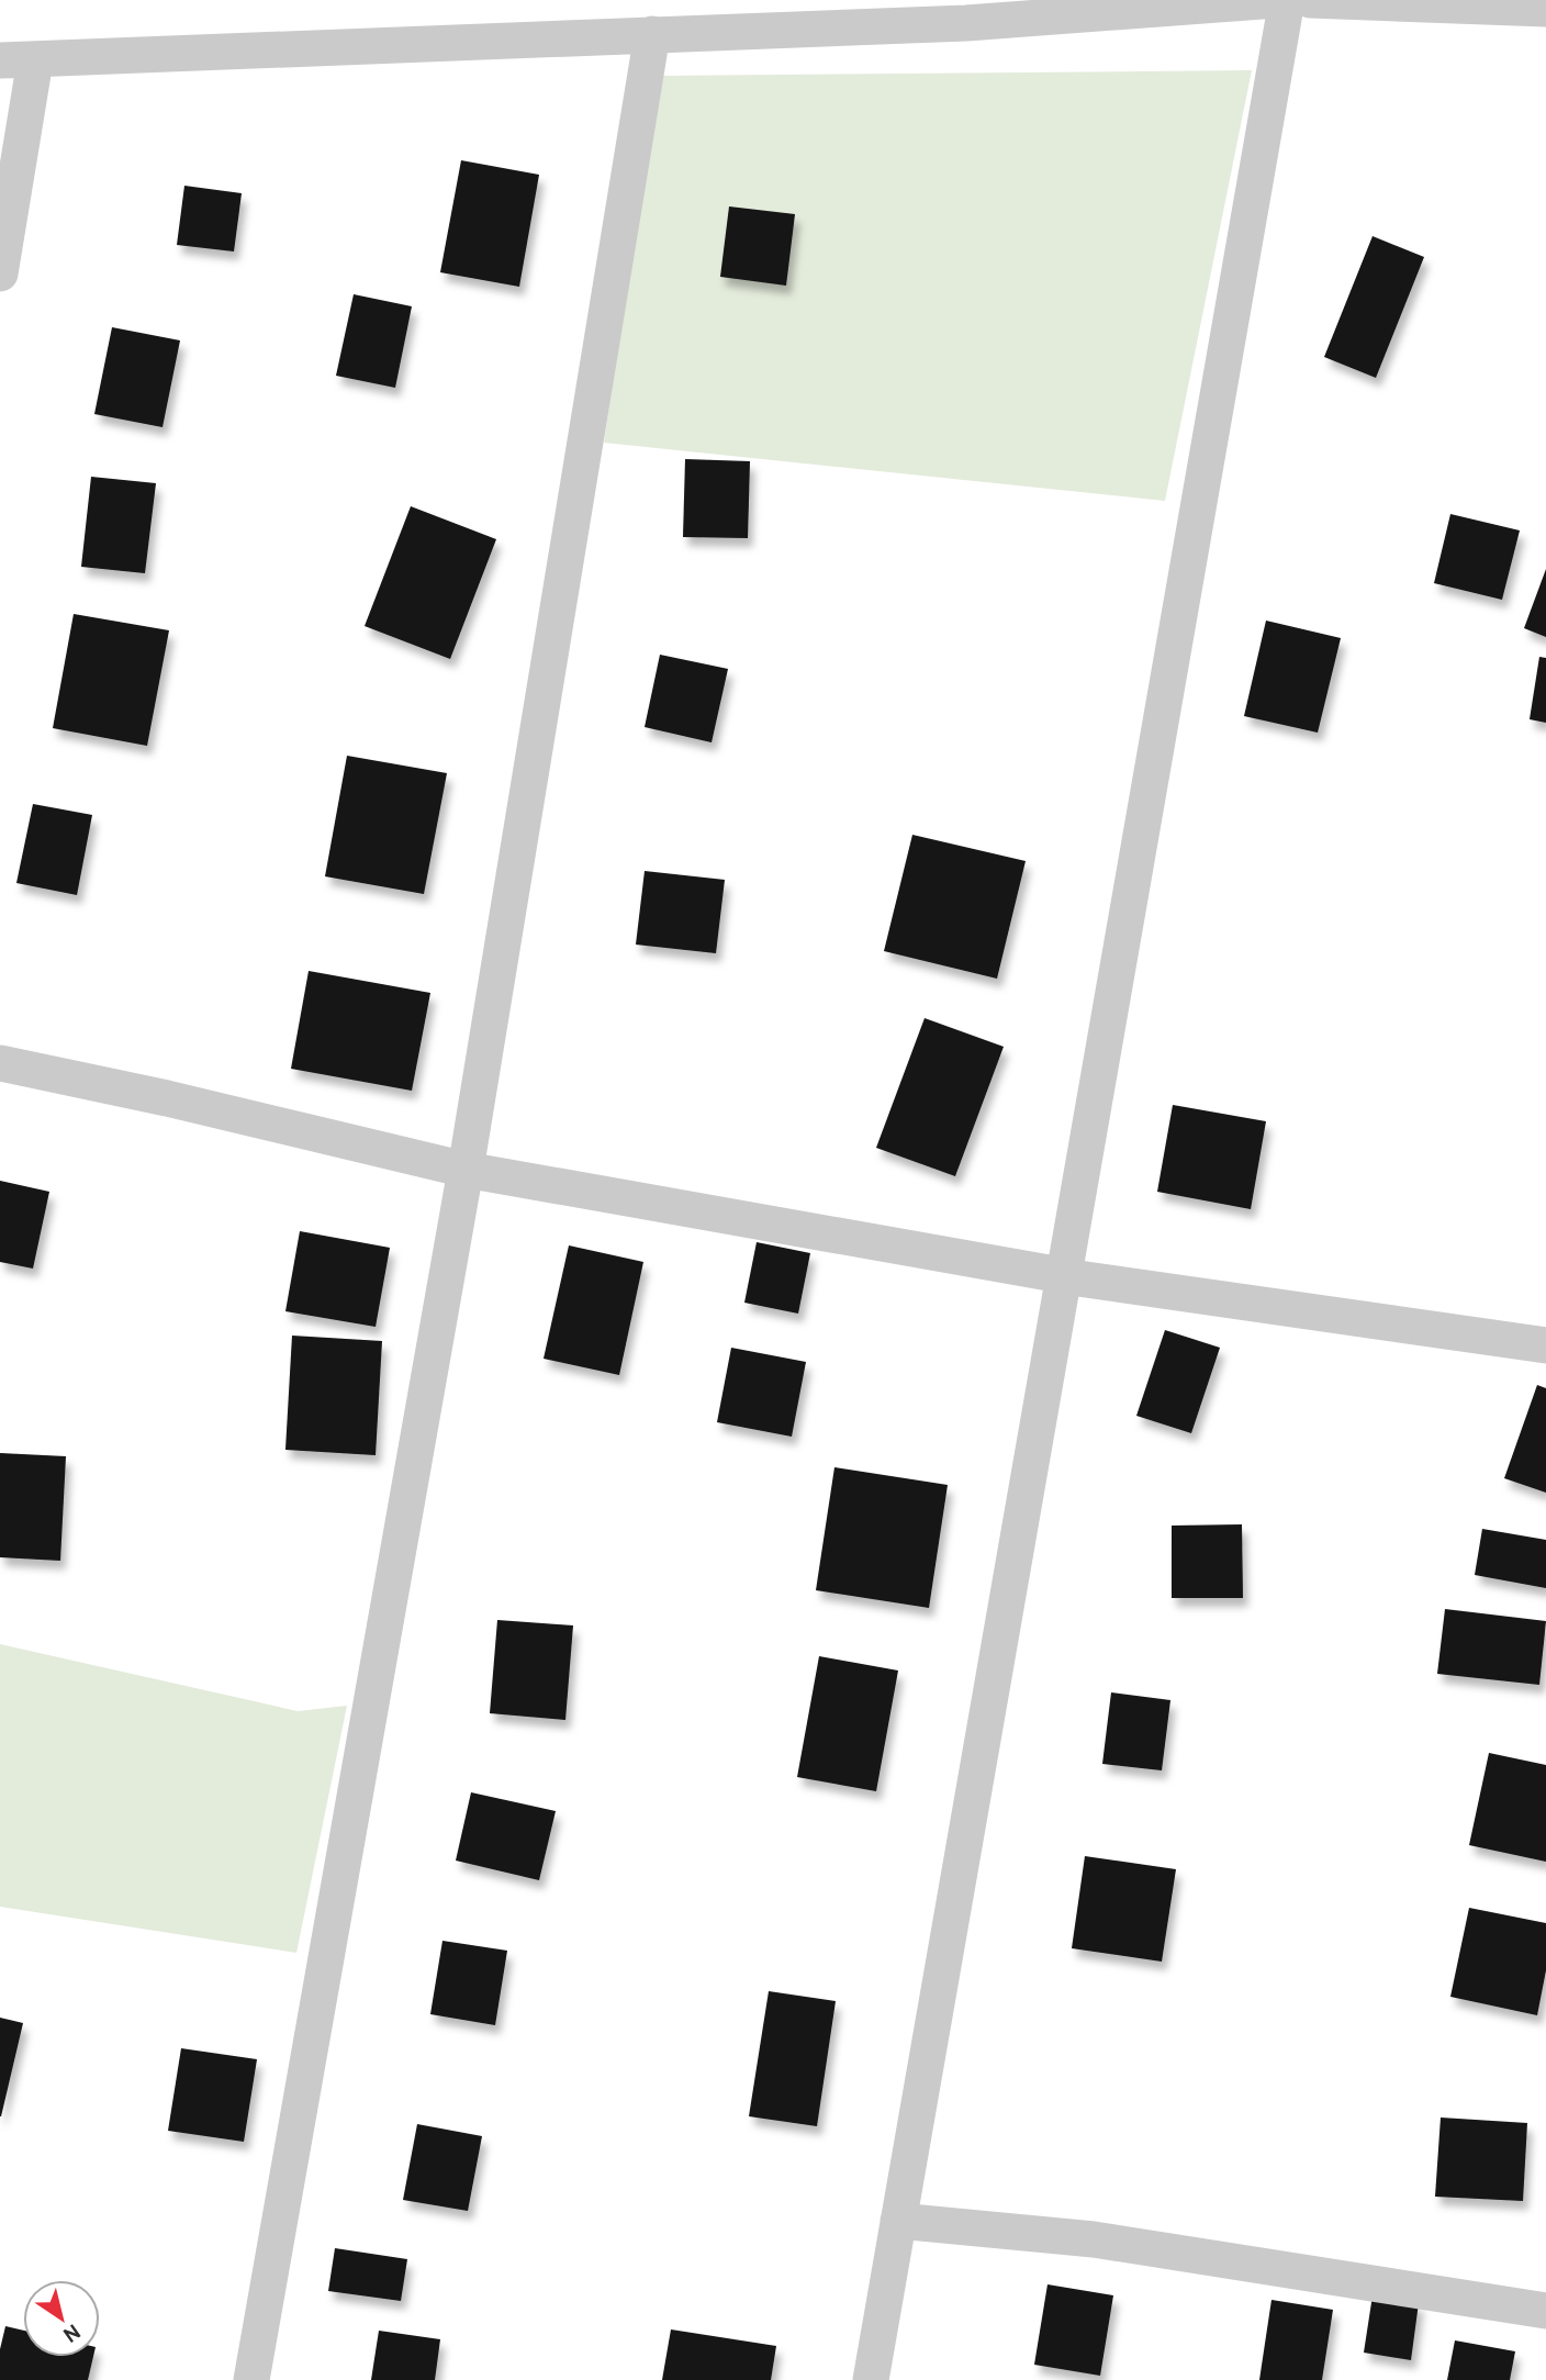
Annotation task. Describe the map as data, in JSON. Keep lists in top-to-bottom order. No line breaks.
{"north":"bottom right"}
